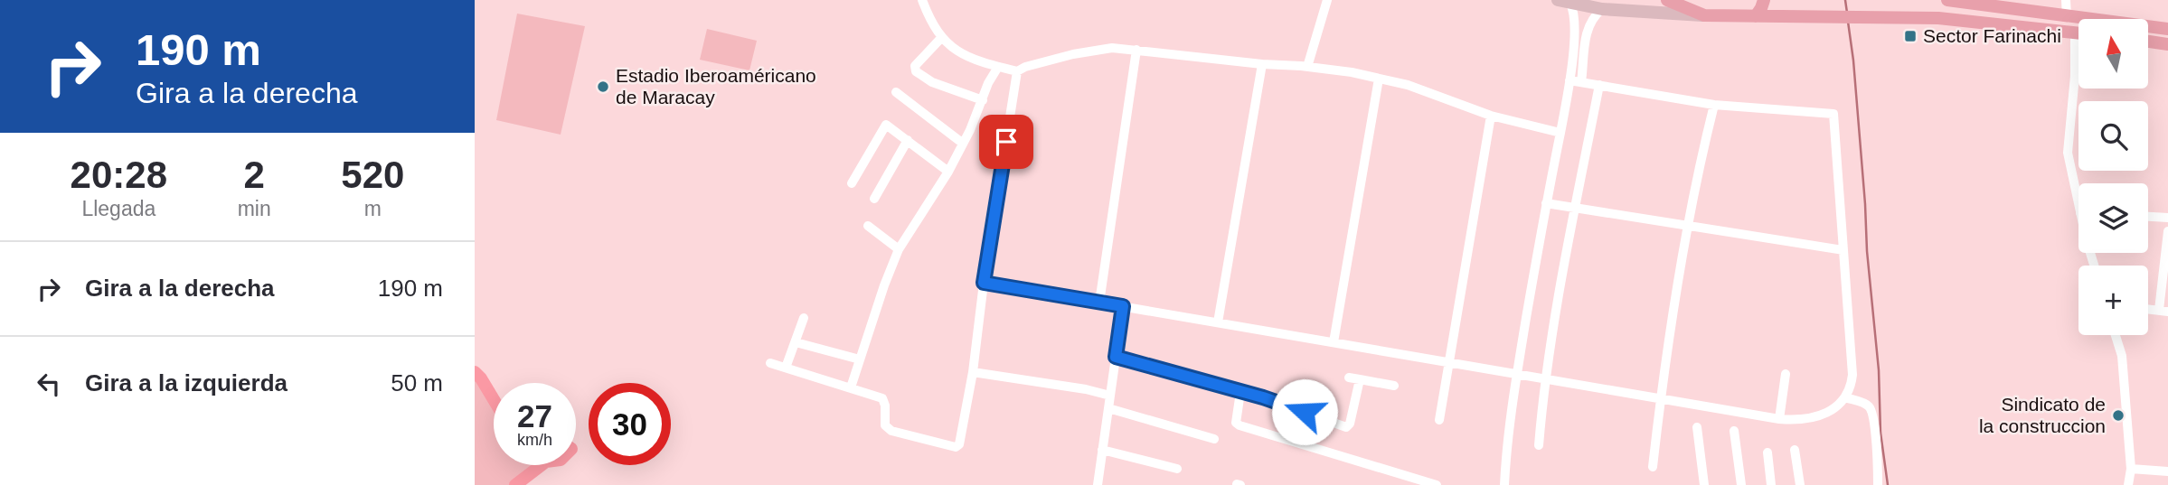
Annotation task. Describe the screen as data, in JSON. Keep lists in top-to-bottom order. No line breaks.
{"places":{"transit":["Sector Farinachi"],"other":["Estadio Iberoaméricano de Maracay","Sindicato de la construccion"]},"north":"top","page":{"turn":["190 m","Gira a la derecha"],"map_buttons":"+","eta":["20:28","Llegada","2","min","520","m"],"list":[{"name":"Gira a la derecha","value":"190 m"},{"name":"Gira a la izquierda","value":"50 m"}],"speed":"27 km/h","limit":"30"}}
